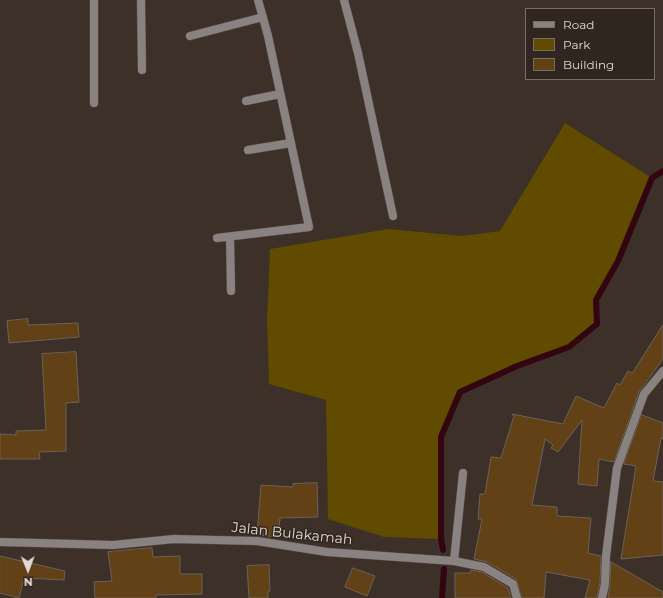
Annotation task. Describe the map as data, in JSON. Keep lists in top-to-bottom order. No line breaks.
{"streets":{"street":["Jalan Bulakamah"]},"legend":["Road","Park","Building"],"north":"bottom"}
